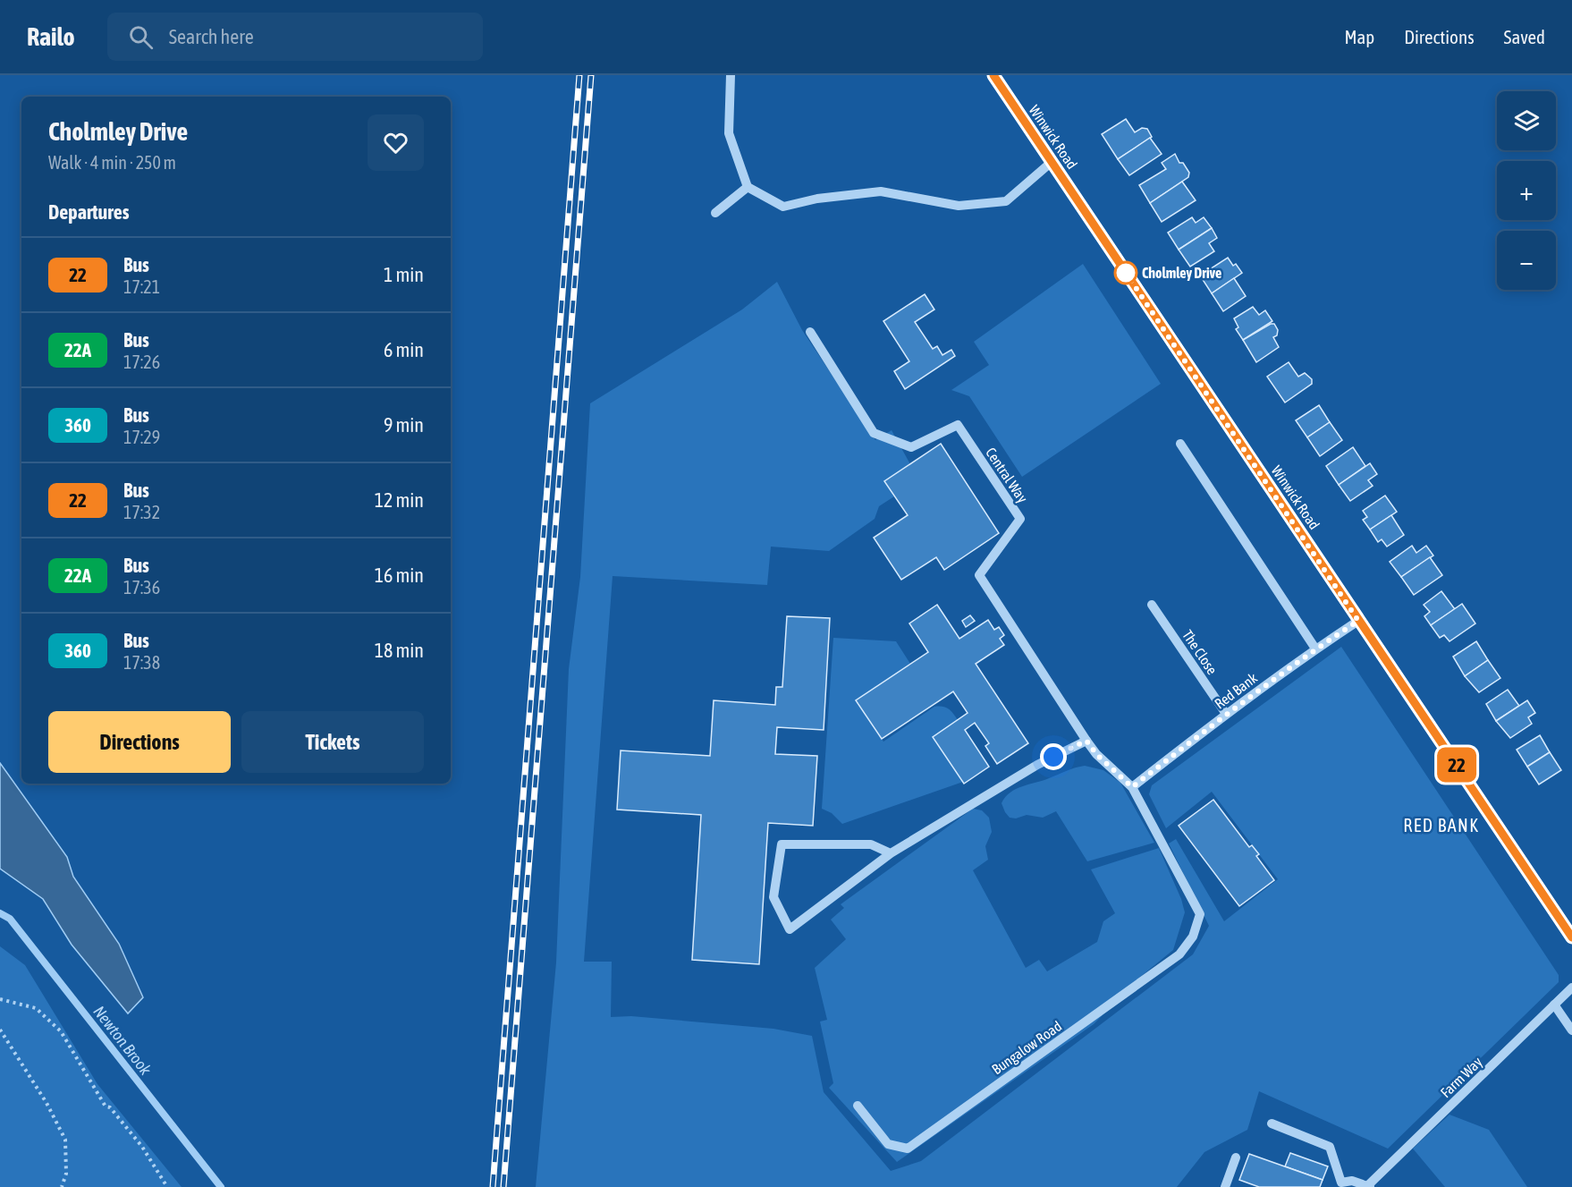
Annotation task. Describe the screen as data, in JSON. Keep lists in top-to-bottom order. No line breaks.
{"streets":{"main road":["Winwick Road"],"street":["Central Way","The Close","Red Bank","Bungalow Road","Farm Way"]},"crossings":[["Winwick Road","Red Bank"],["Central Way","Red Bank"],["Central Way","Bungalow Road"],["The Close","Red Bank"],["Red Bank","Bungalow Road"]],"districts":["RED BANK"],"water":["Newton Brook"],"places":["Cholmley Drive"],"lines":["bus line 22"],"page":{"header":"Railo","search":"Search here","nav":["Map","Directions","Saved"],"on_map":"22","map_buttons":["+","−"],"heading":[["Cholmley Drive","Walk · 4 min · 250 m"],"Departures"],"list":[{"mark":"22","name":"Bus","note":"17:21","value":"1 min"},{"mark":"22A","name":"Bus","note":"17:26","value":"6 min"},{"mark":"360","name":"Bus","note":"17:29","value":"9 min"},{"mark":"22","name":"Bus","note":"17:32","value":"12 min"},{"mark":"22A","name":"Bus","note":"17:36","value":"16 min"},{"mark":"360","name":"Bus","note":"17:38","value":"18 min"}],"buttons":["Directions","Tickets"]}}
